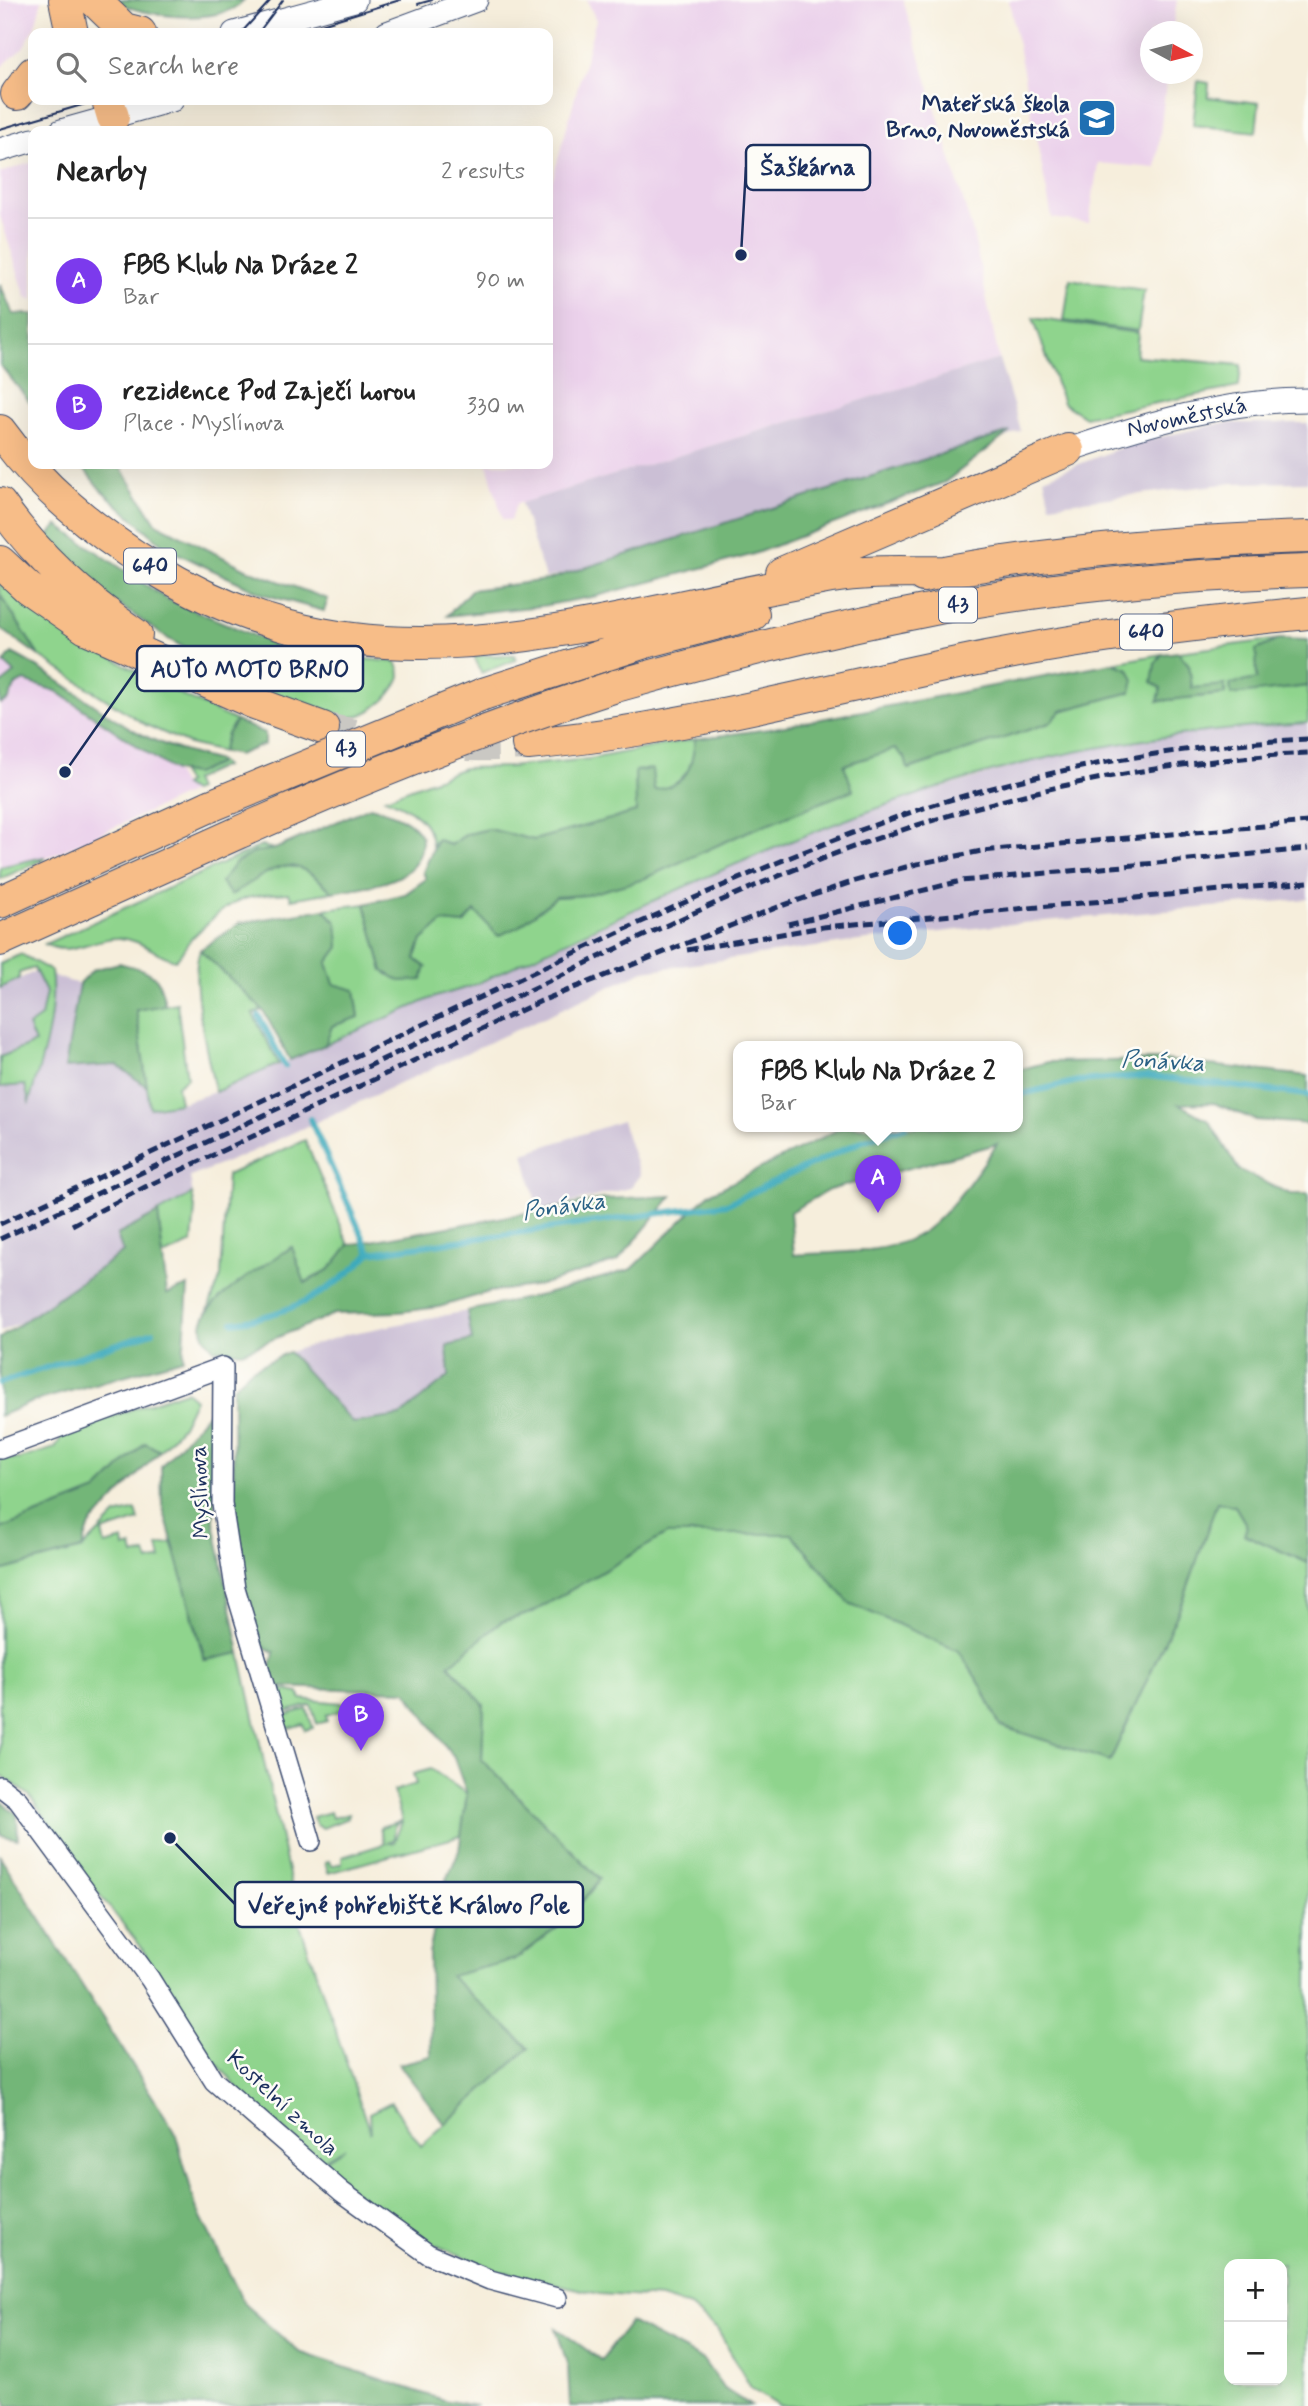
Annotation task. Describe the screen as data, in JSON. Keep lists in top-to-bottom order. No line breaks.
{"streets":{"highway":["640","43"],"street":["Novoměstská","Myslínova","Kostelní zmola"]},"crossings":[["640","43"]],"water":["Ponávka"],"places":{"school or university":["Mateřská škola Brno, Novoměstská"],"other":["Šaškárna","AUTO MOTO BRNO","Veřejné pohřebiště Královo Pole"]},"north":"right","page":{"search":"Search here","heading":["Nearby","2 results"],"list":[{"mark":"A","name":"FBB Klub Na Dráze 2","note":"Bar","value":"90 m"},{"mark":"B","name":"rezidence Pod Zaječí horou","note":"Place · Myslínova","value":"330 m"}],"popup":["FBB Klub Na Dráze 2","Bar"],"pins":["A","B"],"map_buttons":["+","−"]}}
